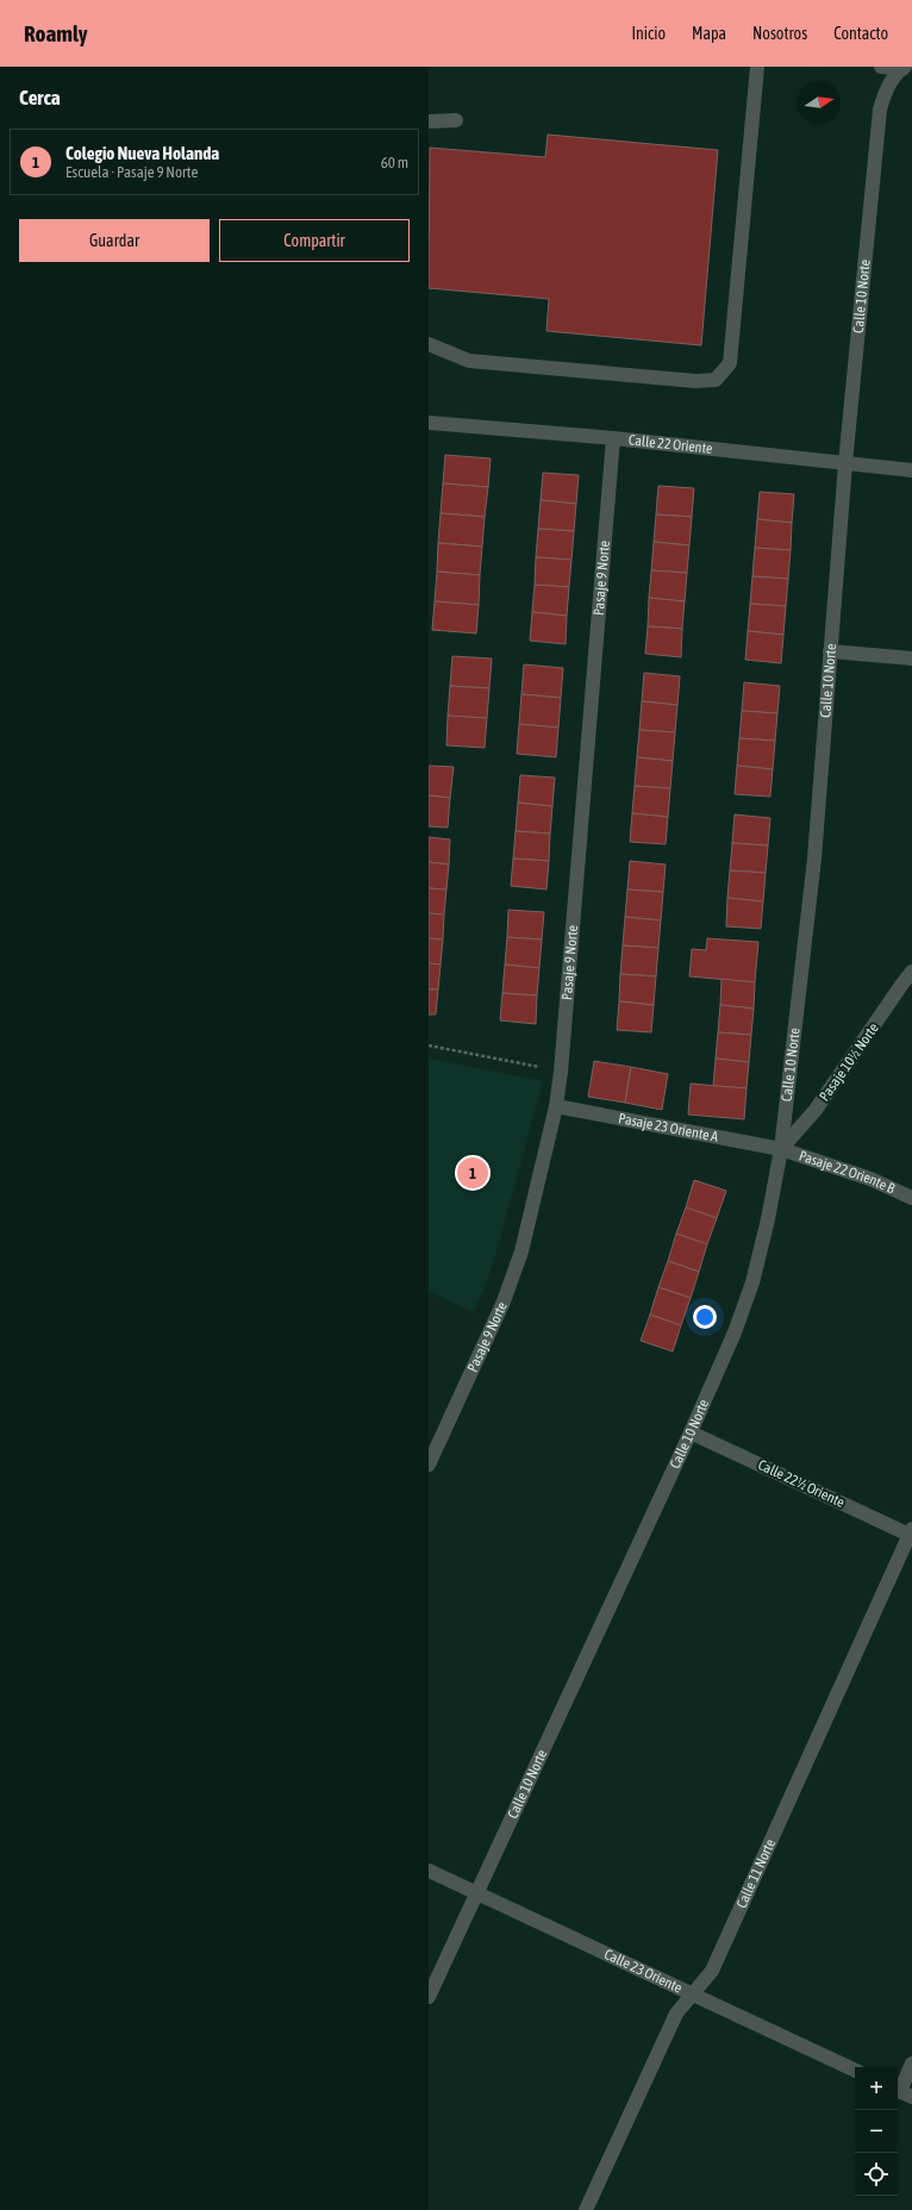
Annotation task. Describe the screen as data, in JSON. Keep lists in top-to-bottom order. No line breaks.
{"streets":{"street":["Calle 10 Norte","Calle 22 Oriente","Pasaje 9 Norte","Pasaje 10½ Norte","Pasaje 23 Oriente A","Pasaje 22 Oriente B","Calle 22½ Oriente","Calle 11 Norte","Calle 23 Oriente"]},"crossings":[["Calle 10 Norte","Calle 22 Oriente"],["Calle 10 Norte","Pasaje 10½ Norte"],["Calle 10 Norte","Pasaje 23 Oriente A"],["Calle 10 Norte","Pasaje 22 Oriente B"],["Calle 10 Norte","Calle 22½ Oriente"],["Calle 10 Norte","Calle 23 Oriente"],["Calle 22 Oriente","Pasaje 9 Norte"],["Pasaje 9 Norte","Pasaje 23 Oriente A"],["Pasaje 10½ Norte","Pasaje 23 Oriente A"],["Pasaje 10½ Norte","Pasaje 22 Oriente B"],["Pasaje 23 Oriente A","Pasaje 22 Oriente B"],["Calle 22½ Oriente","Calle 11 Norte"],["Calle 11 Norte","Calle 23 Oriente"]],"north":"right","page":{"header":"Roamly","nav":["Inicio","Mapa","Nosotros","Contacto"],"heading":"Cerca","list":[{"mark":"1","name":"Colegio Nueva Holanda","note":"Escuela · Pasaje 9 Norte","value":"60 m"}],"buttons":["Guardar","Compartir"],"pins":"1","map_buttons":["+","−"]}}
